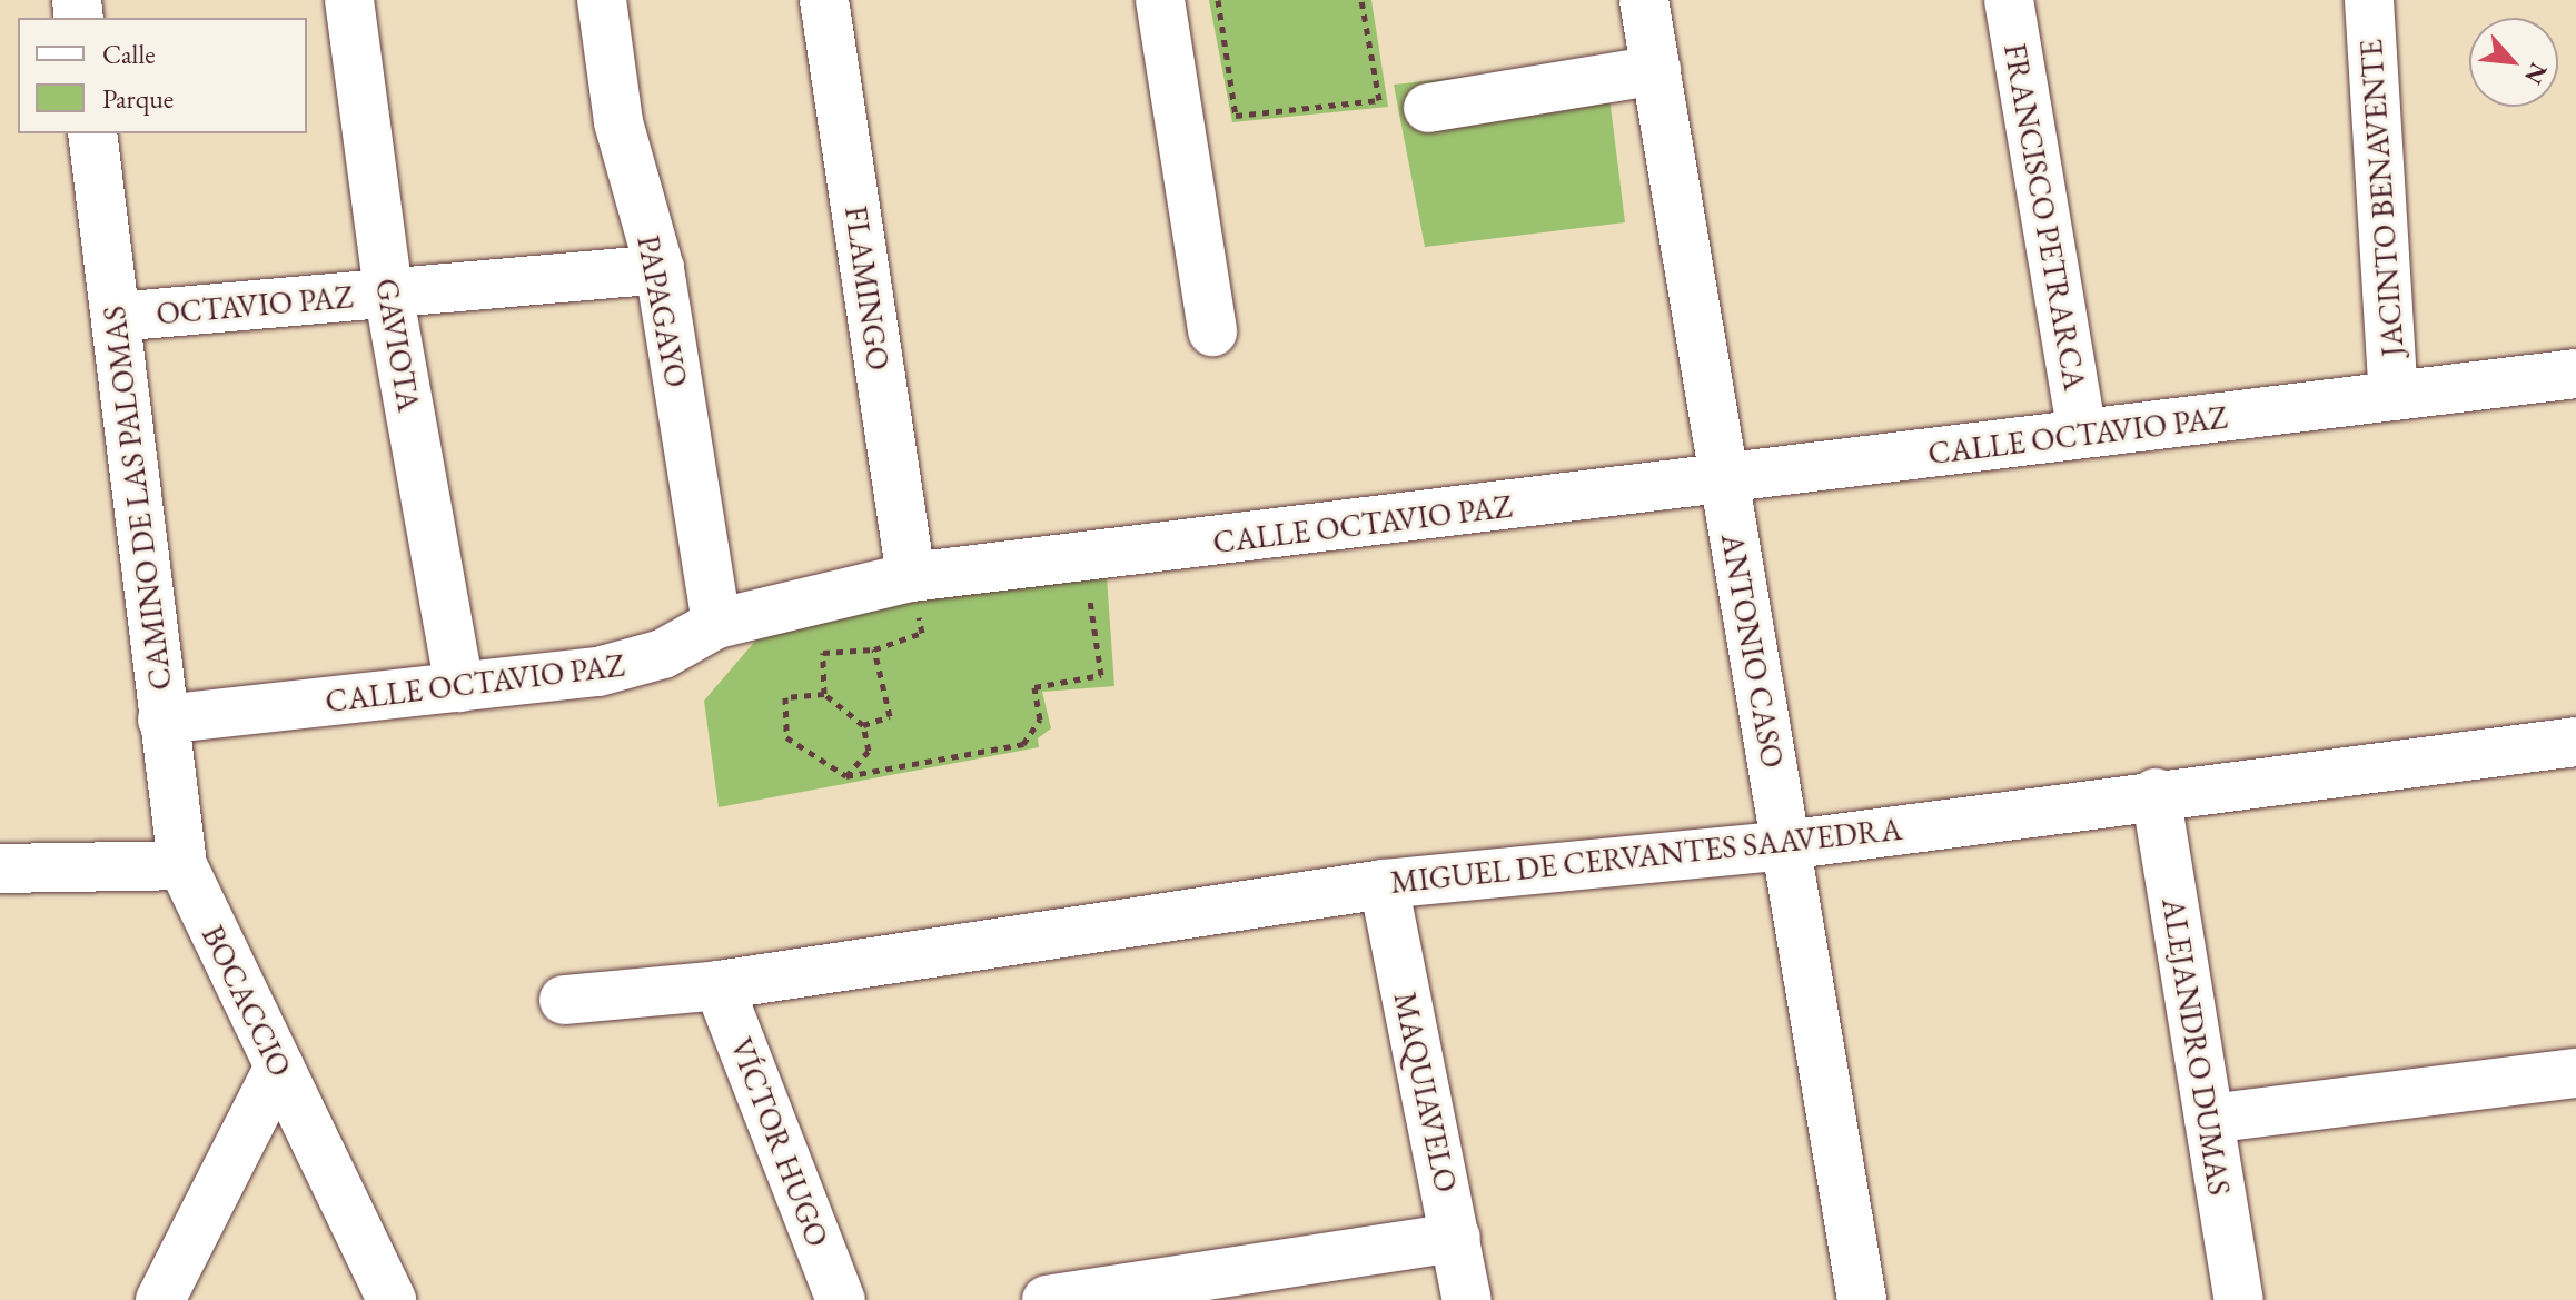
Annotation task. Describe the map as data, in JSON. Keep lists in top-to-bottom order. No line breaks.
{"streets":{"street":["JACINTO BENAVENTE","FRANCISCO PETRARCA","FLAMINGO","OCTAVIO PAZ","PAPAGAYO","GAVIOTA","CALLE OCTAVIO PAZ","CAMINO DE LAS PALOMAS","ANTONIO CASO","MIGUEL DE CERVANTES SAAVEDRA","BOCACCIO","ALEJANDRO DUMAS","MAQUIAVELO","VÍCTOR HUGO"]},"crossings":[["JACINTO BENAVENTE","CALLE OCTAVIO PAZ"],["FRANCISCO PETRARCA","CALLE OCTAVIO PAZ"],["FLAMINGO","CALLE OCTAVIO PAZ"],["OCTAVIO PAZ","PAPAGAYO"],["OCTAVIO PAZ","GAVIOTA"],["OCTAVIO PAZ","CAMINO DE LAS PALOMAS"],["PAPAGAYO","CALLE OCTAVIO PAZ"],["GAVIOTA","CALLE OCTAVIO PAZ"],["CALLE OCTAVIO PAZ","CAMINO DE LAS PALOMAS"],["CALLE OCTAVIO PAZ","ANTONIO CASO"],["CAMINO DE LAS PALOMAS","BOCACCIO"],["ANTONIO CASO","MIGUEL DE CERVANTES SAAVEDRA"],["MIGUEL DE CERVANTES SAAVEDRA","ALEJANDRO DUMAS"],["MIGUEL DE CERVANTES SAAVEDRA","MAQUIAVELO"],["MIGUEL DE CERVANTES SAAVEDRA","VÍCTOR HUGO"]],"legend":["Calle","Parque"],"north":"bottom right"}
